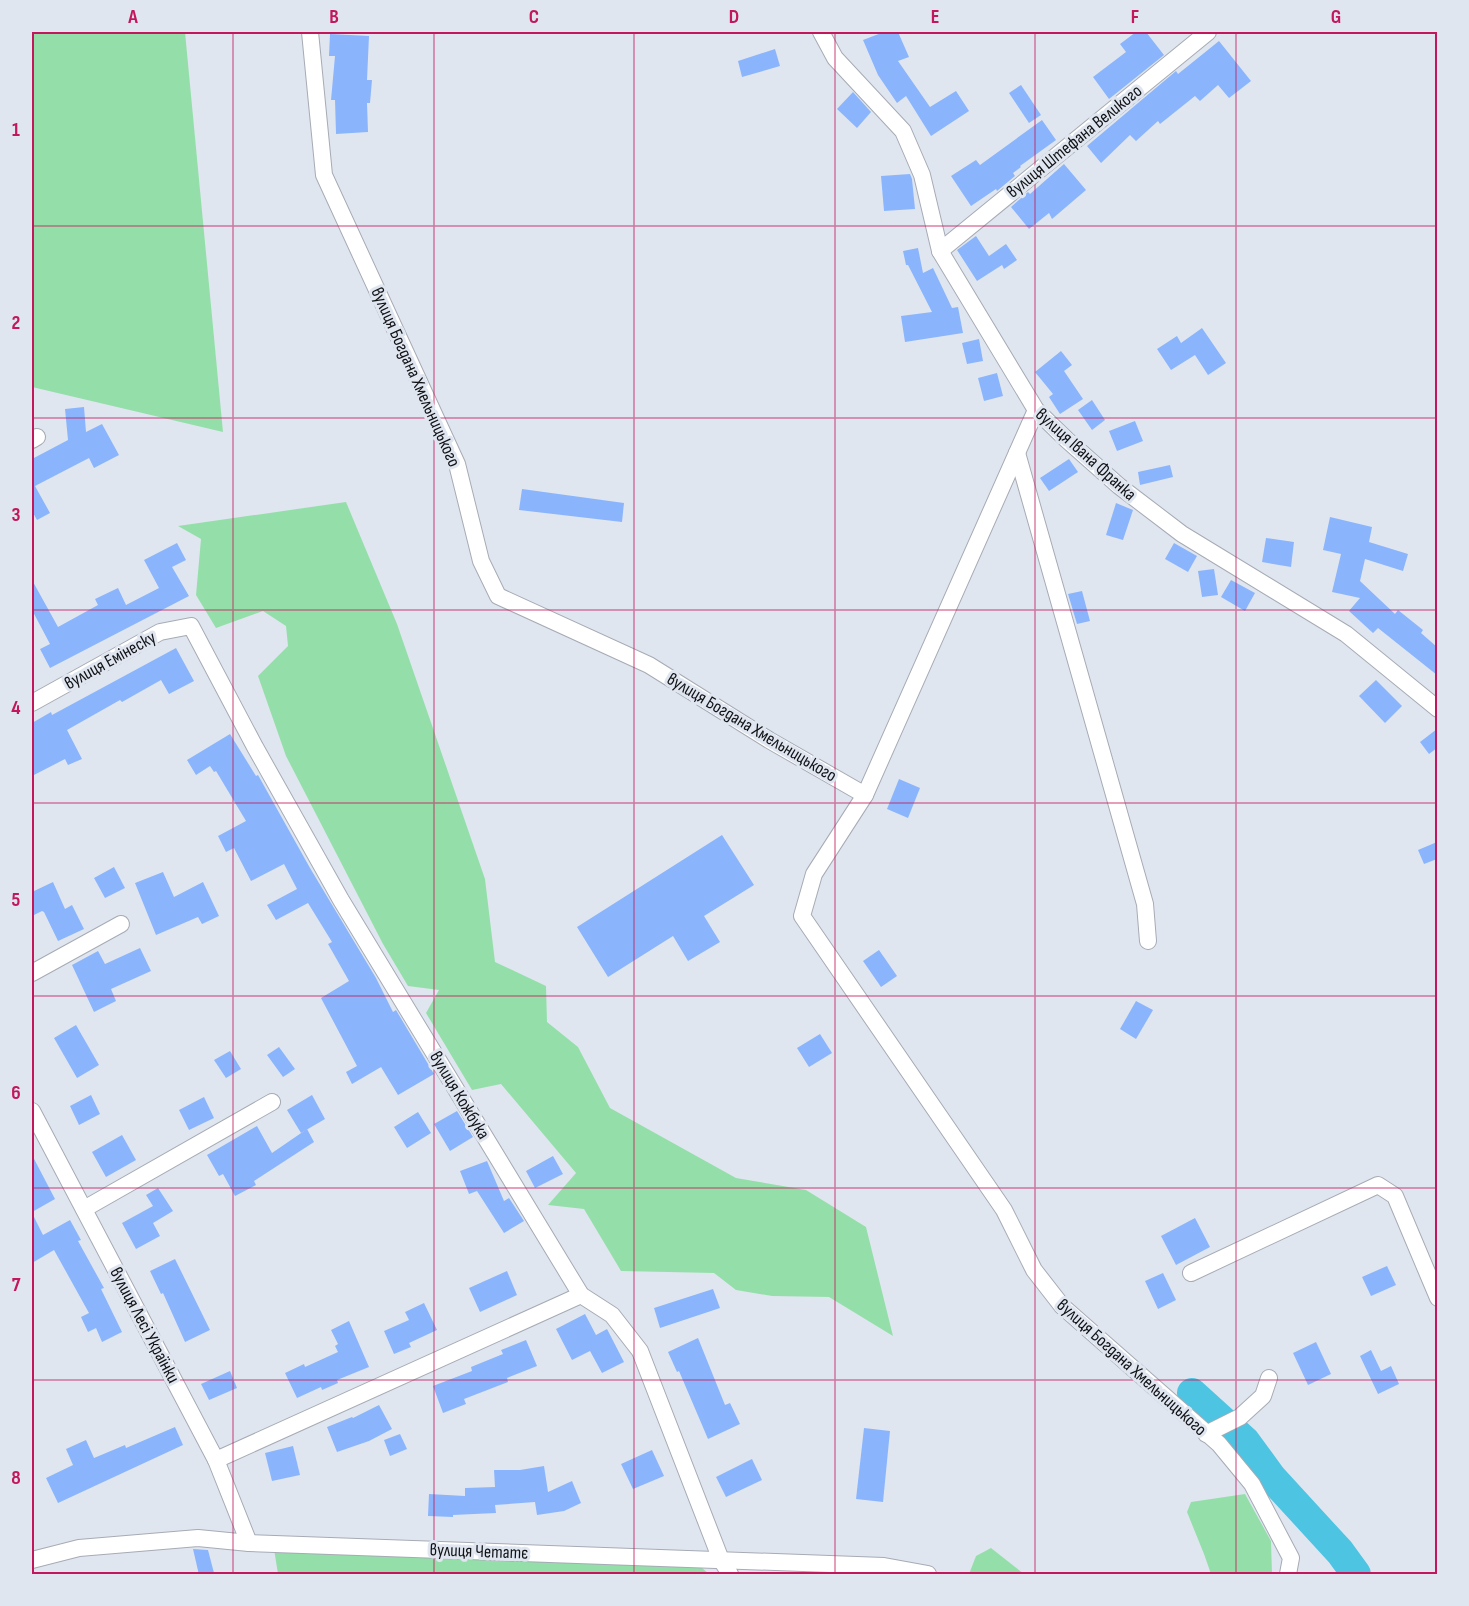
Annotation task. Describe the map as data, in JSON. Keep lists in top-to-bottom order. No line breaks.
{"streets":{"street":["вулиця Штефана Великого","вулиця Богдана Хмельницького","вулиця Івана Франка","вулиця Емінеску","вулиця Кожбука","вулиця Лесі Українки","вулиця Четатє"]},"crossings":[["вулиця Штефана Великого","вулиця Івана Франка"],["вулиця Богдана Хмельницького","вулиця Івана Франка"],["вулиця Емінеску","вулиця Кожбука"],["вулиця Кожбука","вулиця Четатє"],["вулиця Лесі Українки","вулиця Четатє"]],"grid":{"columns":["A","B","C","D","E","F","G"],"rows":["1","2","3","4","5","6","7","8"]}}
